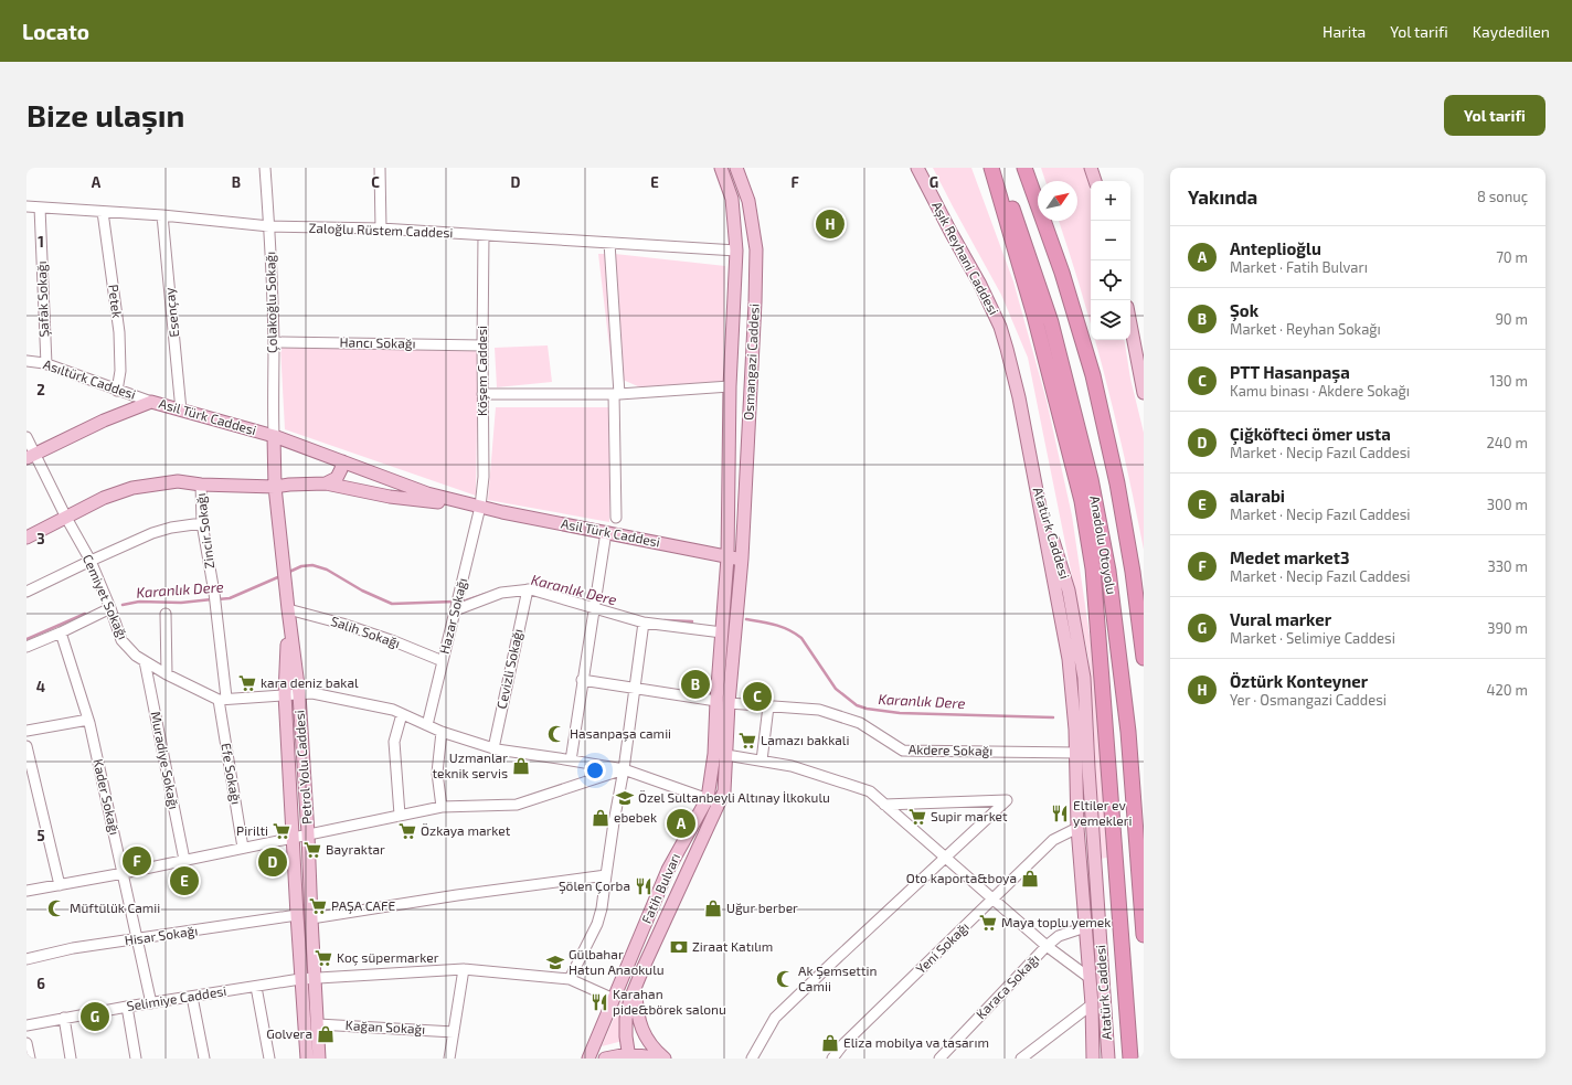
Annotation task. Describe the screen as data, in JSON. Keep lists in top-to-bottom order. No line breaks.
{"streets":{"highway":["Anadolu Otoyolu"],"main road":["Aşık Reyhani Caddesi","Osmangazi Caddesi","Asil Türk Caddesi","Atatürk Caddesi","Petrol Yolu Caddesi","Fatih Bulvarı"],"street":["Zaloğlu Rüstem Caddesi","Şafak Sokağı","Petek","Çolakoğlu Sokağı","Esençay","Hancı Sokağı","Köşem Caddesi","Asıltürk Caddesi","Zincir Sokağı","Cemiyet Sokağı","Hazar Sokağı","Salih Sokağı","Cevizli Sokağı","Akdere Sokağı","Muradiye Sokağı","Efe Sokağı","Kader Sokağı","Hisar Sokağı","Yeni Sokağı","Karaca Sokağı","Selimiye Caddesi","Kağan Sokağı"]},"crossings":[["Zaloğlu Rüstem Caddesi","Şafak Sokağı"],["Zaloğlu Rüstem Caddesi","Petek"],["Zaloğlu Rüstem Caddesi","Çolakoğlu Sokağı"],["Zaloğlu Rüstem Caddesi","Esençay"],["Zaloğlu Rüstem Caddesi","Osmangazi Caddesi"],["Zaloğlu Rüstem Caddesi","Köşem Caddesi"],["Aşık Reyhani Caddesi","Atatürk Caddesi"],["Şafak Sokağı","Asıltürk Caddesi"],["Petek","Asıltürk Caddesi"],["Çolakoğlu Sokağı","Hancı Sokağı"],["Çolakoğlu Sokağı","Asil Türk Caddesi"],["Çolakoğlu Sokağı","Petrol Yolu Caddesi"],["Esençay","Asil Türk Caddesi"],["Hancı Sokağı","Köşem Caddesi"],["Osmangazi Caddesi","Asil Türk Caddesi"],["Osmangazi Caddesi","Fatih Bulvarı"],["Köşem Caddesi","Asil Türk Caddesi"],["Köşem Caddesi","Hazar Sokağı"],["Asıltürk Caddesi","Asil Türk Caddesi"],["Asil Türk Caddesi","Zincir Sokağı"],["Asil Türk Caddesi","Cemiyet Sokağı"],["Asil Türk Caddesi","Hazar Sokağı"],["Asil Türk Caddesi","Petrol Yolu Caddesi"],["Asil Türk Caddesi","Fatih Bulvarı"],["Zincir Sokağı","Efe Sokağı"],["Atatürk Caddesi","Akdere Sokağı"],["Atatürk Caddesi","Yeni Sokağı"],["Atatürk Caddesi","Karaca Sokağı"],["Cemiyet Sokağı","Muradiye Sokağı"],["Cemiyet Sokağı","Efe Sokağı"],["Hazar Sokağı","Salih Sokağı"],["Salih Sokağı","Petrol Yolu Caddesi"],["Akdere Sokağı","Fatih Bulvarı"],["Petrol Yolu Caddesi","Hisar Sokağı"],["Petrol Yolu Caddesi","Selimiye Caddesi"],["Petrol Yolu Caddesi","Kağan Sokağı"],["Kader Sokağı","Hisar Sokağı"],["Kader Sokağı","Selimiye Caddesi"],["Fatih Bulvarı","Selimiye Caddesi"]],"water":["Karanlık Dere"],"places":{"supermarket":["kara deniz bakal","Lamazı bakkali","Supir market","Pirilti","Özkaya market","Bayraktar","PAŞA CAFE","Maya toplu yemek","Koç süpermarker"],"mosque":["Hasanpaşa camii","Müftülük Camii","Ak Şemsettin Camii"],"shop":["Uzmanlar teknik servis","ebebek","Oto kaporta&boya","Uğur berber","Golvera","Eliza mobilya va tasarım"],"school or university":["Özel Sultanbeyli Altınay İlkokulu","Gülbahar Hatun Anaokulu"],"restaurant":["Eltiler ev yemekleri","Şölen Çorba","Karahan pide&börek salonu"],"bank":["Ziraat Katılım"]},"north":"top right","page":{"header":"Locato","nav":["Harita","Yol tarifi","Kaydedilen"],"buttons":"Yol tarifi","title":"Bize ulaşın","heading":["Yakında","8 sonuç"],"map_buttons":["+","−"],"pins":["H","B","C","A","F","D","E","G"],"list":[{"mark":"A","name":"Anteplioğlu","note":"Market · Fatih Bulvarı","value":"70 m"},{"mark":"B","name":"Şok","note":"Market · Reyhan Sokağı","value":"90 m"},{"mark":"C","name":"PTT Hasanpaşa","note":"Kamu binası · Akdere Sokağı","value":"130 m"},{"mark":"D","name":"Çiğköfteci ömer usta","note":"Market · Necip Fazıl Caddesi","value":"240 m"},{"mark":"E","name":"alarabi","note":"Market · Necip Fazıl Caddesi","value":"300 m"},{"mark":"F","name":"Medet market3","note":"Market · Necip Fazıl Caddesi","value":"330 m"},{"mark":"G","name":"Vural marker","note":"Market · Selimiye Caddesi","value":"390 m"},{"mark":"H","name":"Öztürk Konteyner","note":"Yer · Osmangazi Caddesi","value":"420 m"}]},"grid":{"columns":["A","B","C","D","E","F","G"],"rows":["1","2","3","4","5","6"]}}
